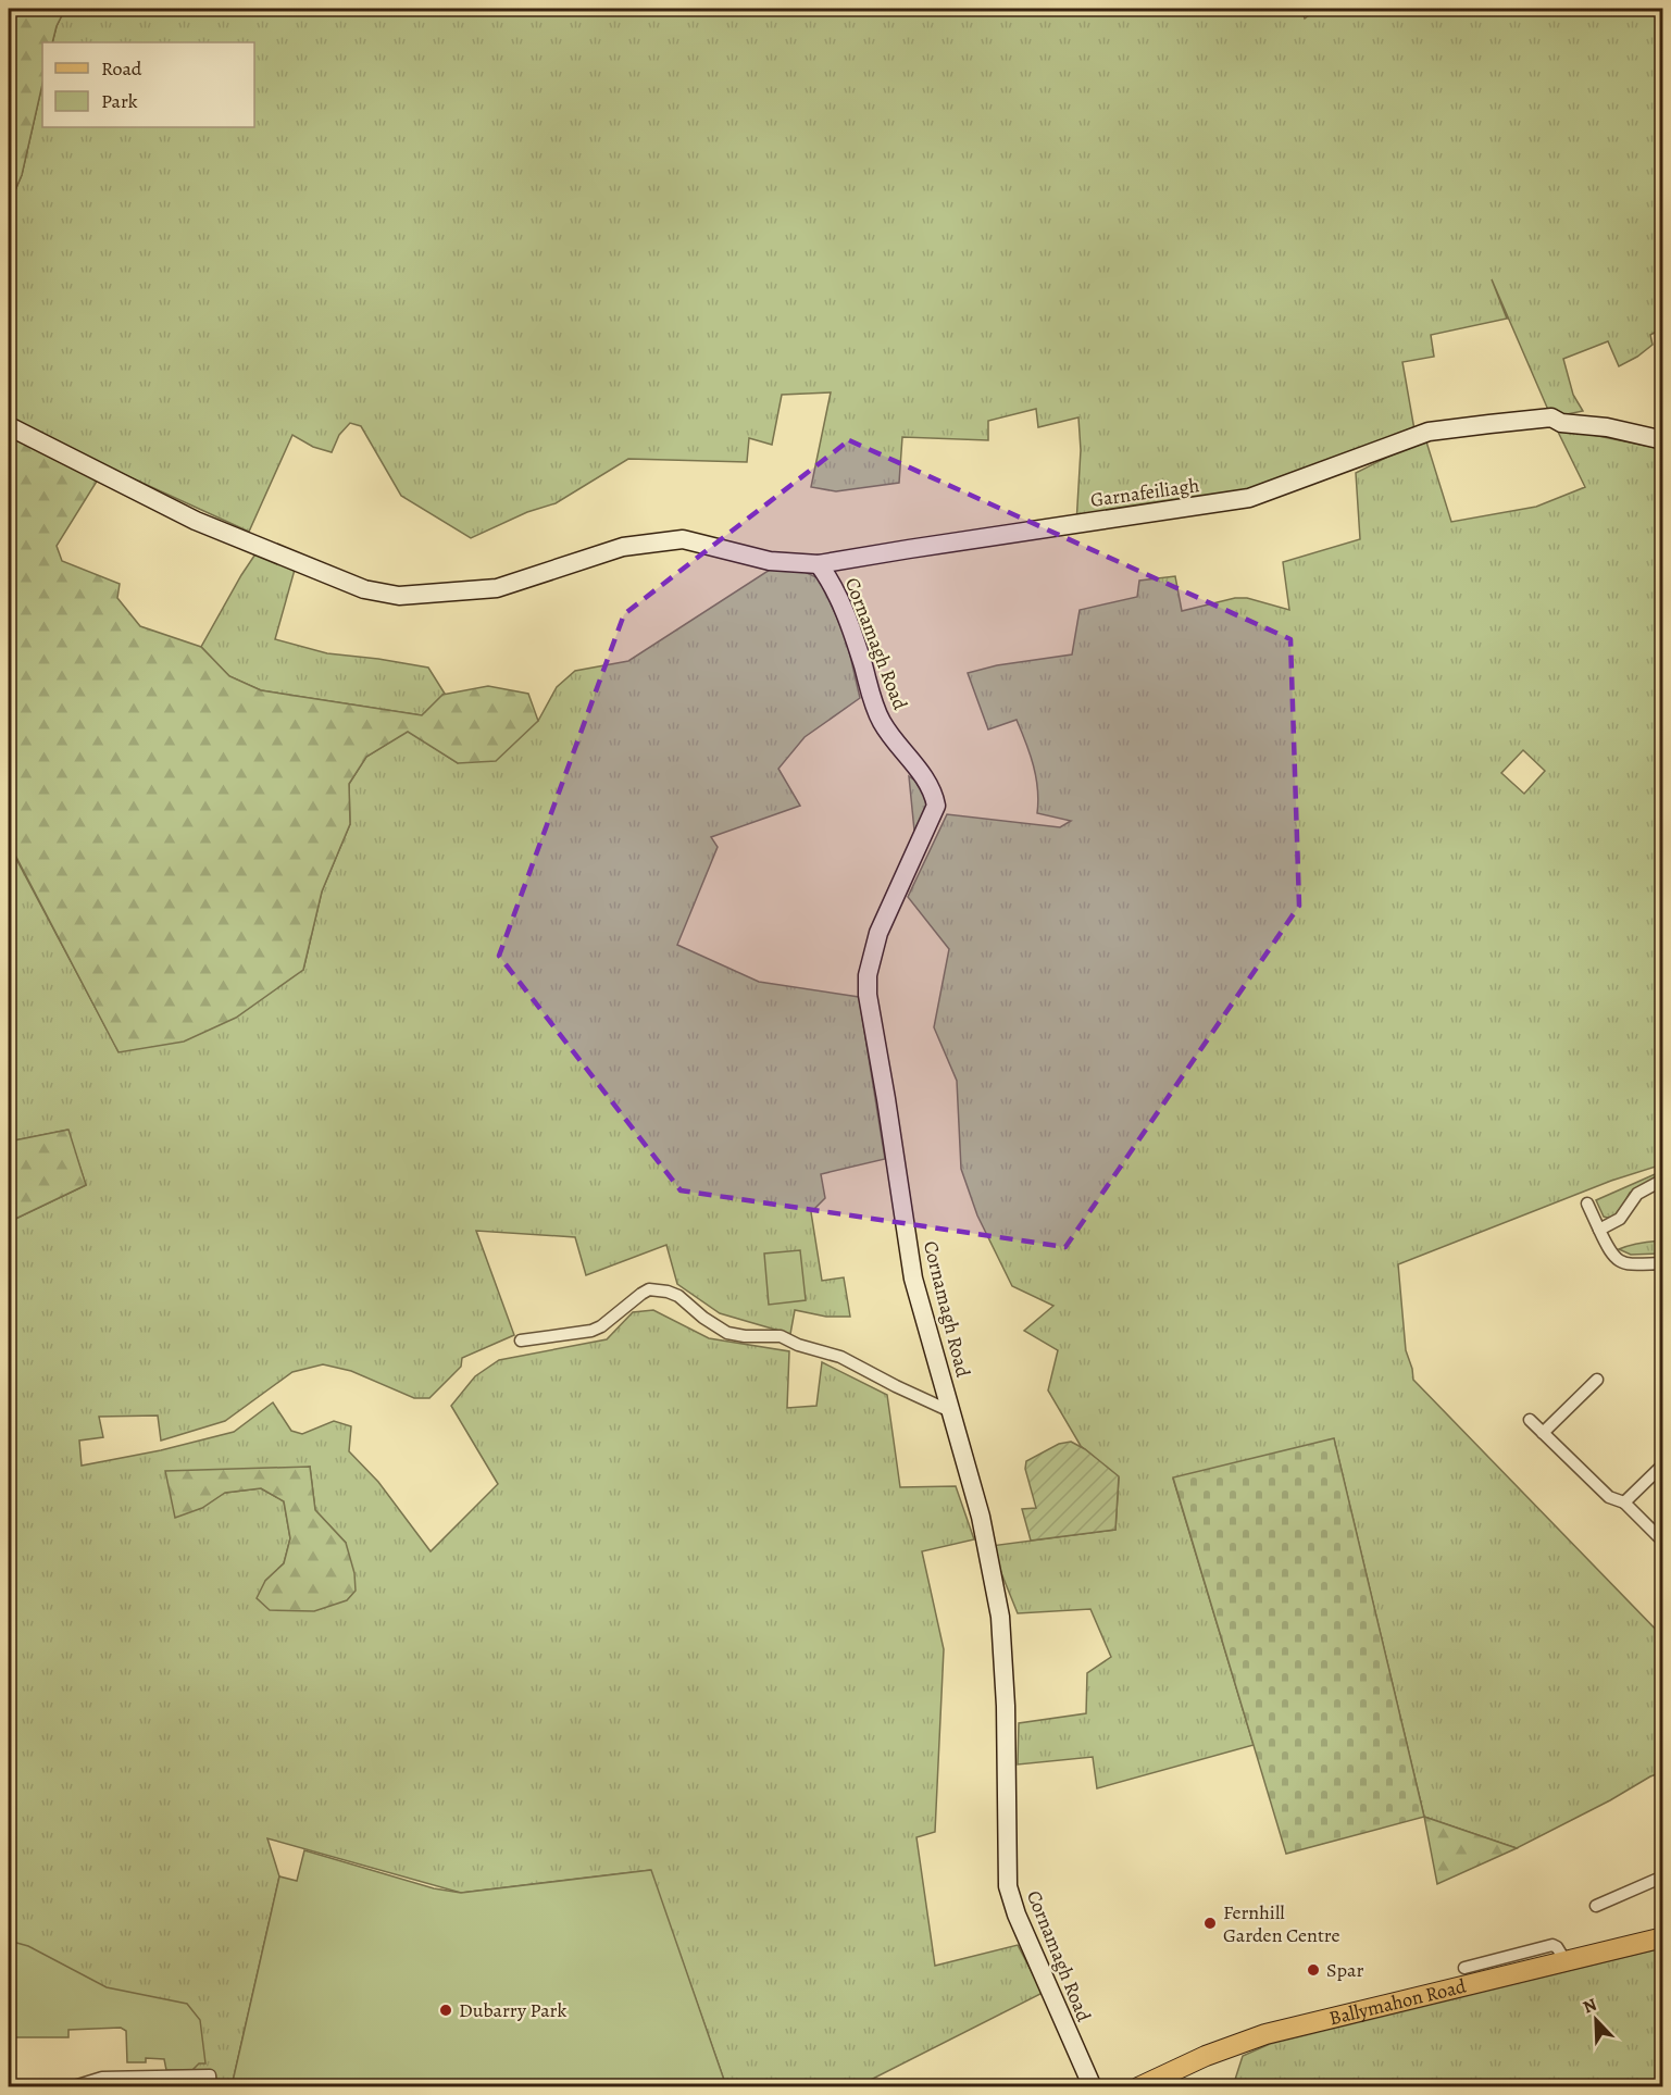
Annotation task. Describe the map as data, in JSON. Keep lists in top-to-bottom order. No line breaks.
{"streets":{"main road":["Ballymahon Road"],"street":["Garnafeiliagh","Cornamagh Road"]},"crossings":[["Garnafeiliagh","Cornamagh Road"]],"places":["Fernhill Garden Centre","Spar","Dubarry Park"],"legend":["Road","Park"],"north":"top left"}
